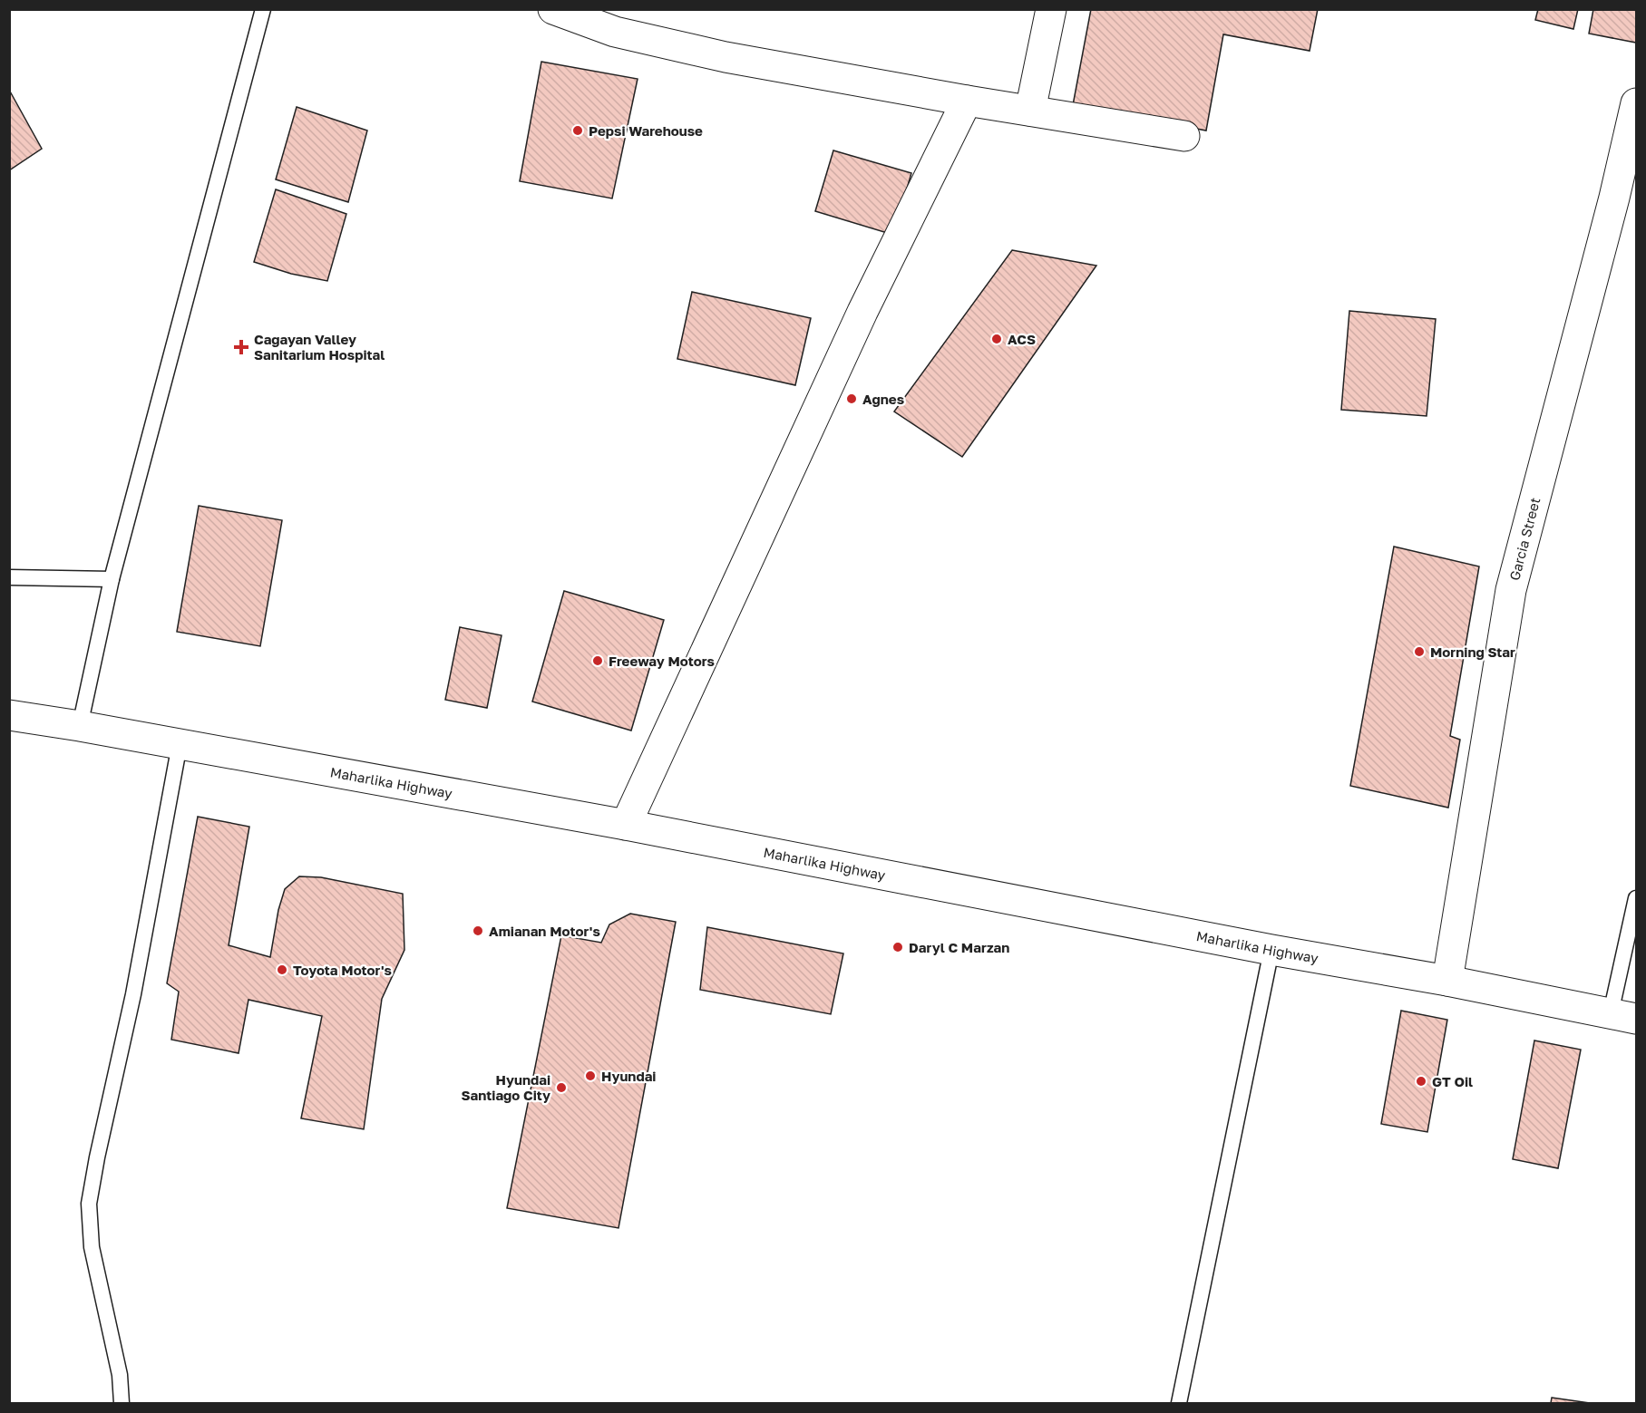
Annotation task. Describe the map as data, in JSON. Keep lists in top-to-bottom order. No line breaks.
{"streets":{"street":["Garcia Street","Maharlika Highway"]},"crossings":[["Garcia Street","Maharlika Highway"]],"places":{"other":["Pepsi Warehouse","ACS","Agnes","Morning Star","Freeway Motors","Amianan Motor's","Daryl C Marzan","Toyota Motor's","Hyundai","GT Oil","Hyundai Santiago City"],"health":["Cagayan Valley Sanitarium Hospital"]}}
